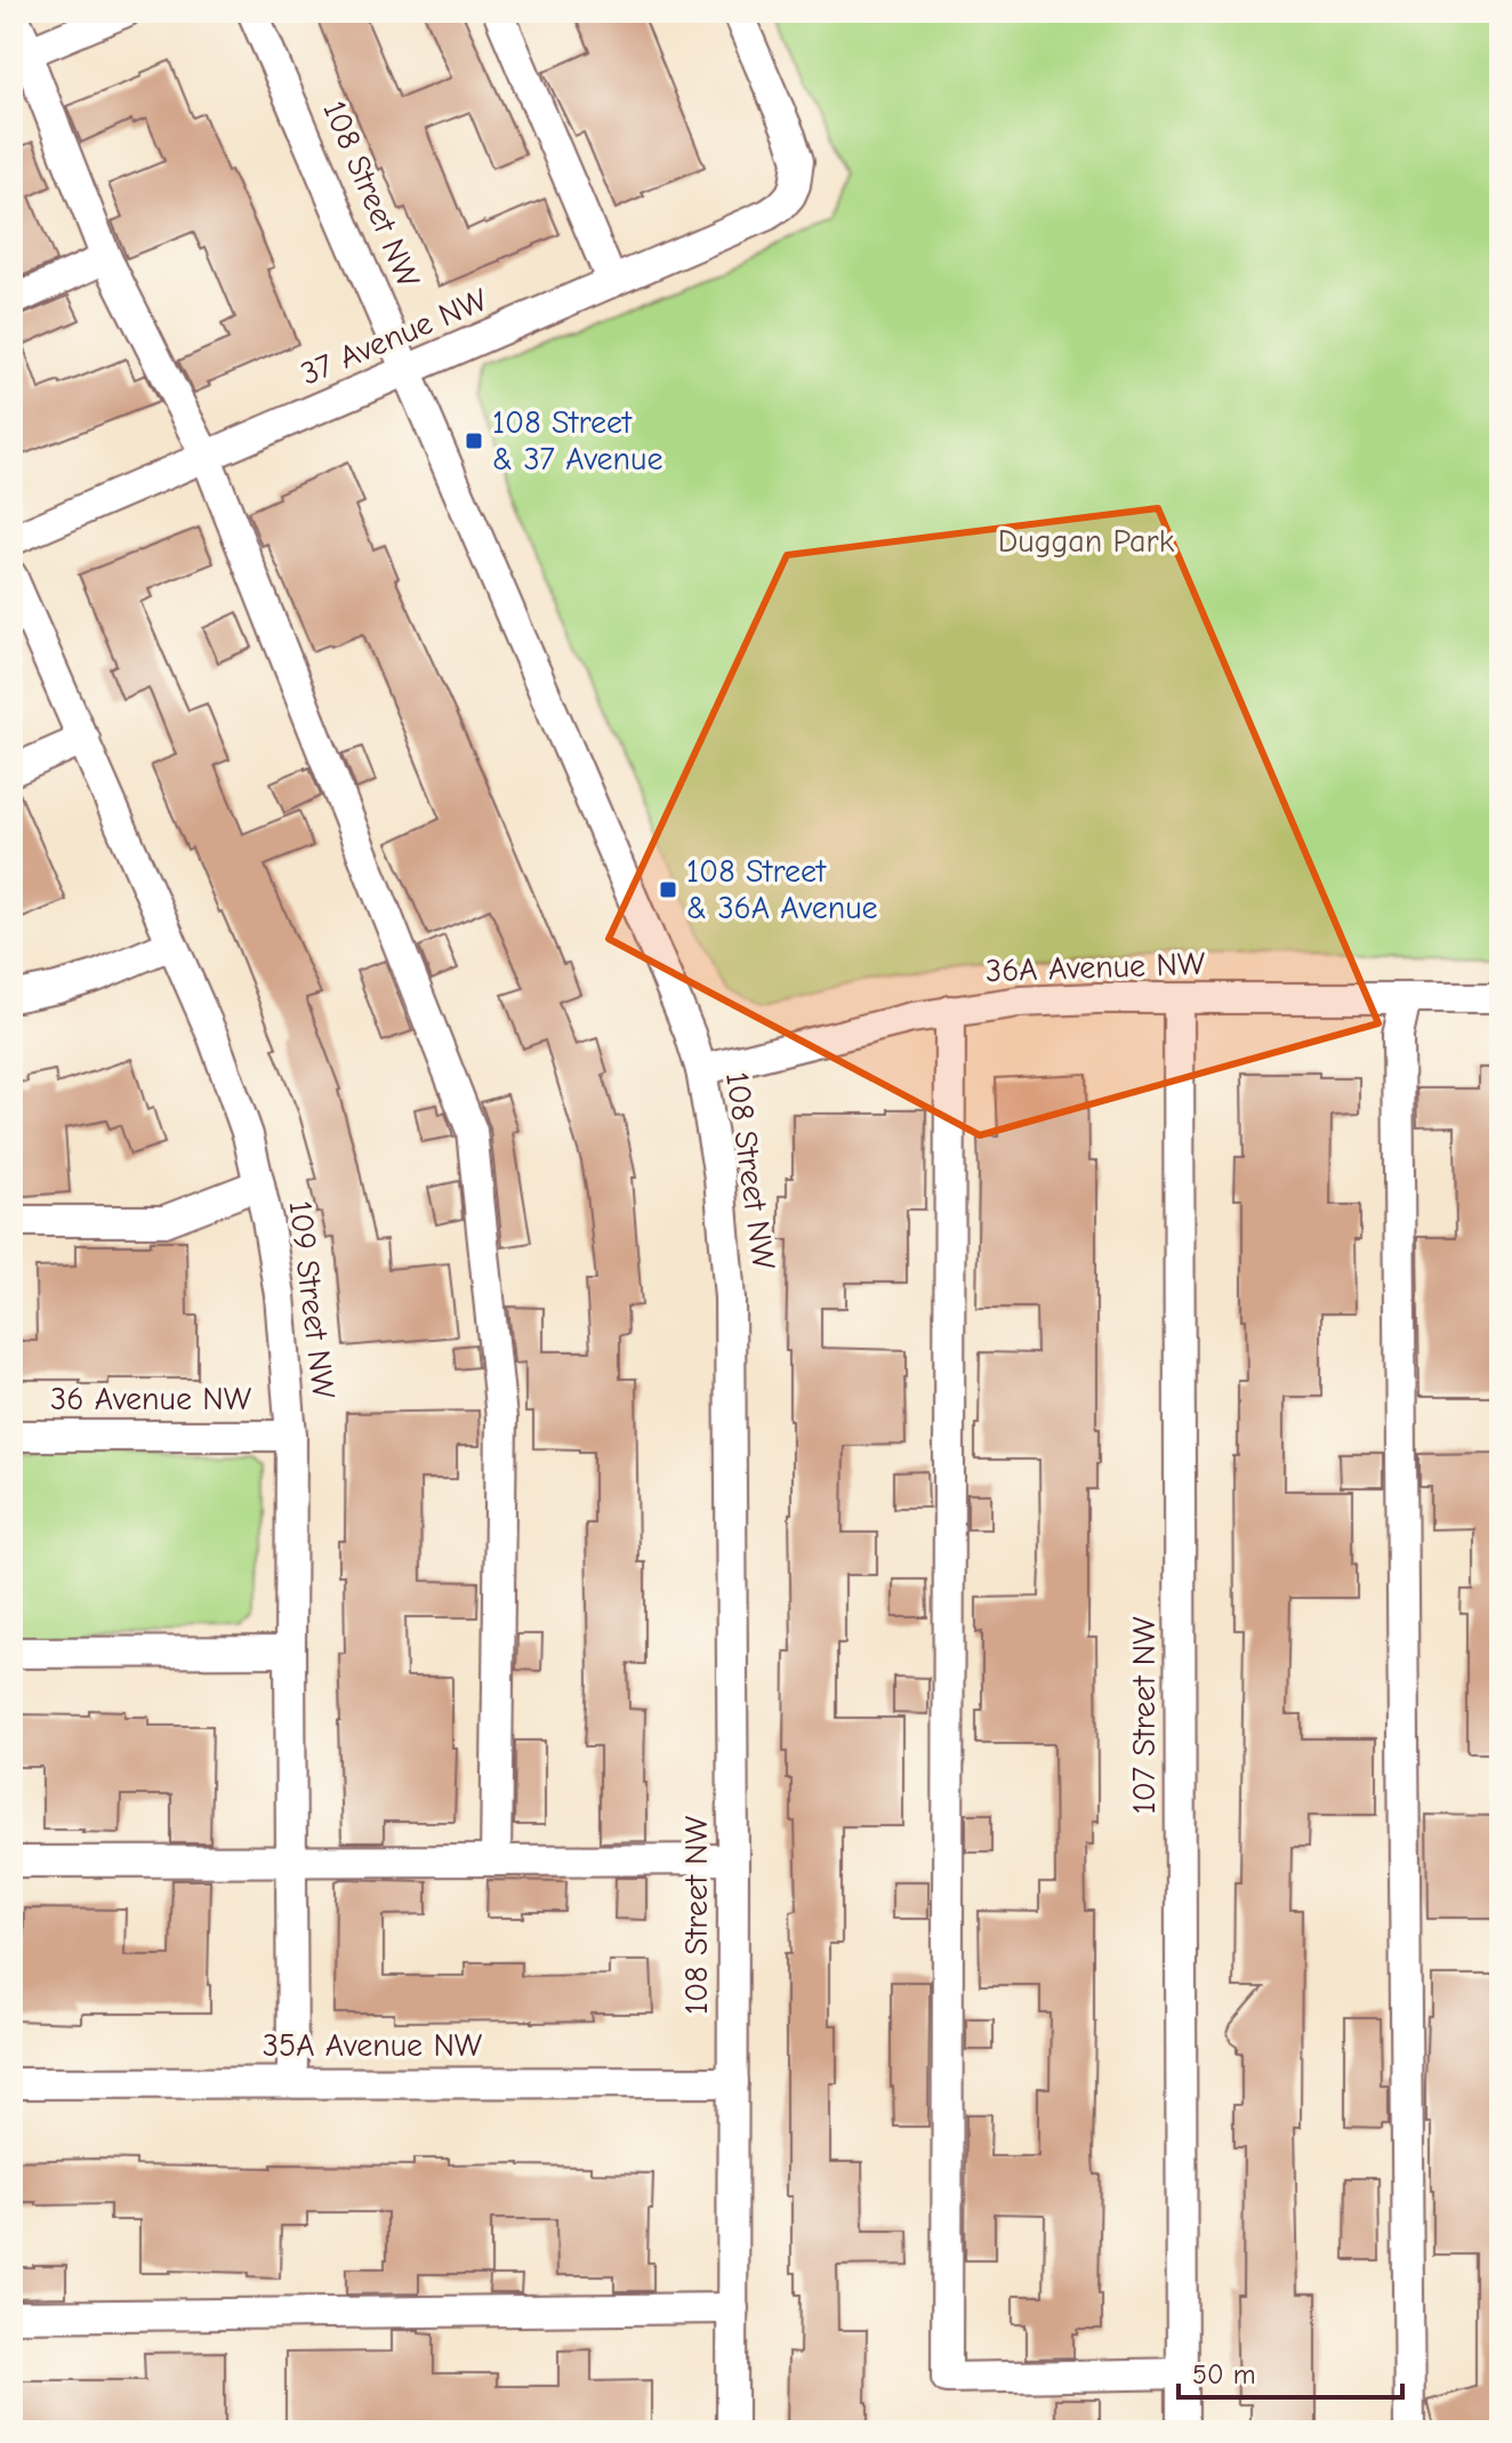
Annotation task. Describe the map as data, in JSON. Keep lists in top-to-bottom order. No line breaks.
{"streets":{"street":["108 Street NW","37 Avenue NW","36A Avenue NW","109 Street NW","36 Avenue NW","107 Street NW","35A Avenue NW"]},"crossings":[["108 Street NW","37 Avenue NW"],["108 Street NW","36A Avenue NW"],["108 Street NW","35A Avenue NW"],["36A Avenue NW","107 Street NW"],["109 Street NW","36 Avenue NW"],["109 Street NW","35A Avenue NW"]],"parks":["Duggan Park"],"places":{"transit":["108 Street & 37 Avenue","108 Street & 36A Avenue"]},"scale_bar":"50 m"}
